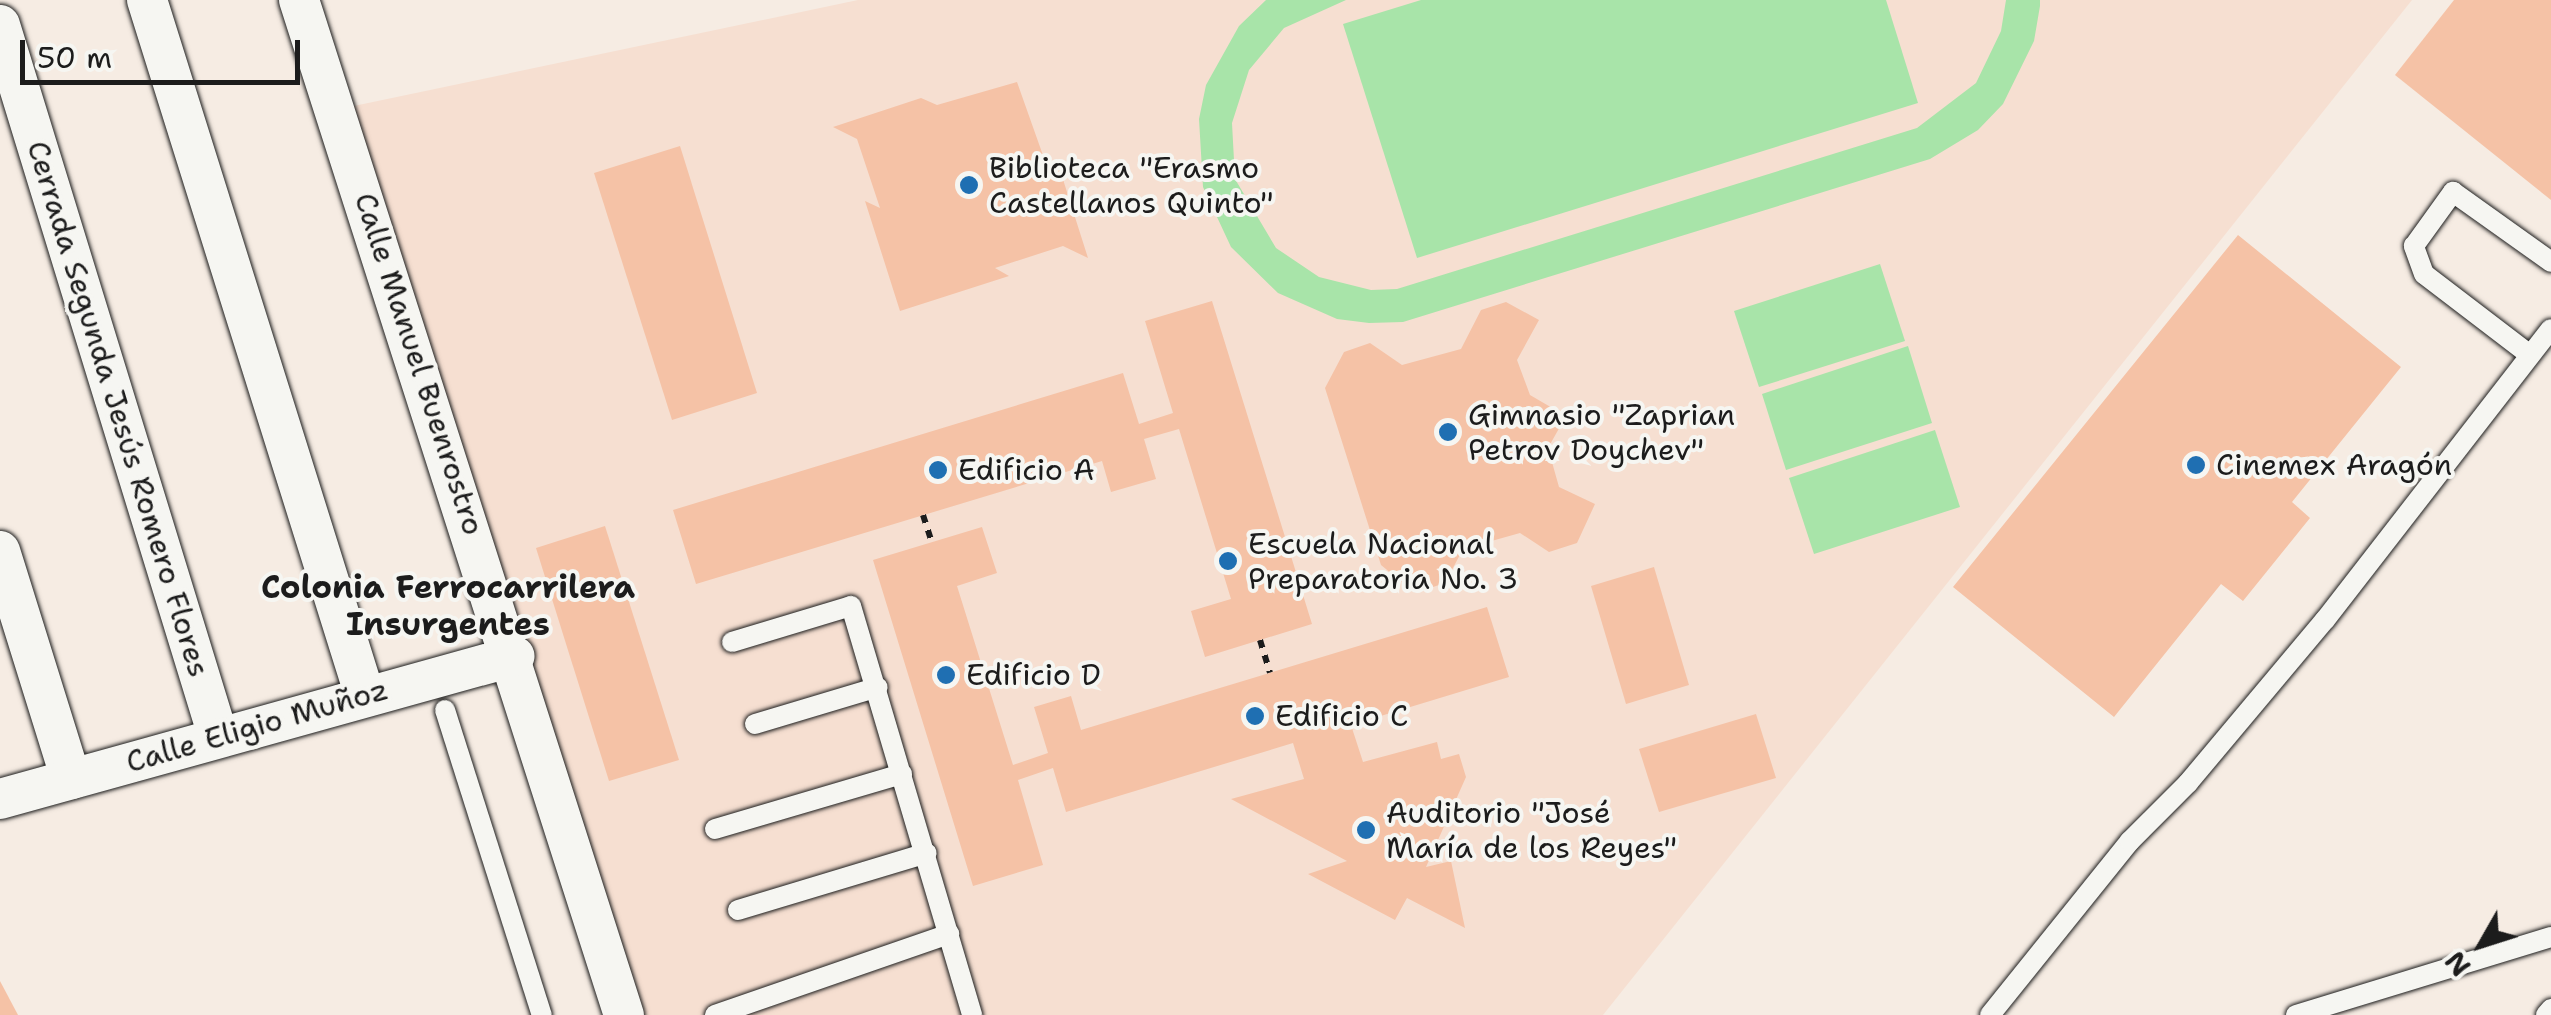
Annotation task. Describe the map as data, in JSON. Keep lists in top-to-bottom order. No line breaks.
{"streets":{"street":["Calle Manuel Buenrostro","Cerrada Segunda Jesús Romero Flores","Calle Eligio Muñoz"]},"crossings":[["Calle Manuel Buenrostro","Calle Eligio Muñoz"],["Cerrada Segunda Jesús Romero Flores","Calle Eligio Muñoz"]],"districts":["Colonia Ferrocarrilera Insurgentes"],"places":["Biblioteca \"Erasmo Castellanos Quinto\"","Gimnasio \"Zaprian Petrov Doychev\"","Cinemex Aragón","Edificio A","Escuela Nacional Preparatoria No. 3","Edificio D","Edificio C","Auditorio \"José María de los Reyes\""],"scale_bar":"50 m","north":"bottom left"}
